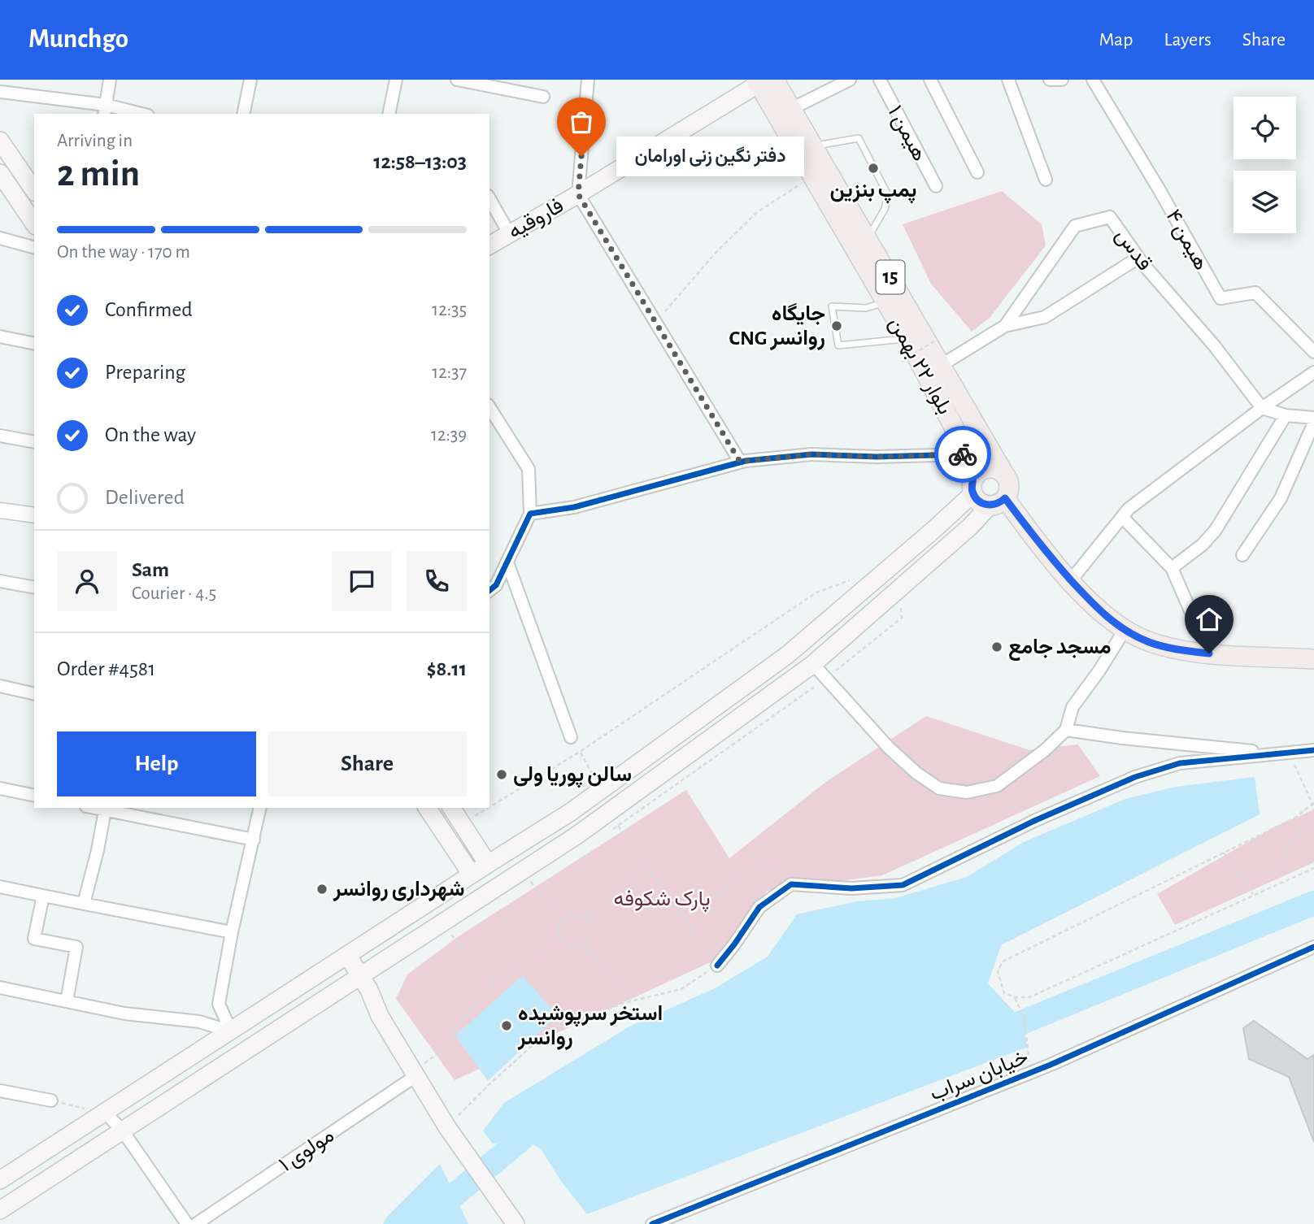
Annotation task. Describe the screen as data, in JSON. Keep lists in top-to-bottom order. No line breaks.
{"streets":{"main road":["فاروقیه","15","بلوار ۲۲ بهمن"],"street":["هیمن ۱","هیمن ۴","قدس","خیابان سراب","مولوی ۱"]},"crossings":[["فاروقیه","بلوار ۲۲ بهمن"],["قدس","بلوار ۲۲ بهمن"],["15","بلوار ۲۲ بهمن"]],"parks":["پارک شکوفه"],"places":["دفتر نگین زنی اورامان","پمپ بنزین","جایگاه CNG روانسر","مسجد جامع","سالن پوریا ولی","شهرداری روانسر","استخر سرپوشیده روانسر"],"page":{"header":"Munchgo","nav":["Map","Layers","Share"],"heading":["2 min","Arriving in","12:58–13:03"],"panel":["Sam","Courier · 4.5","Order #4581","$8.11"],"bubble":"دفتر نگین زنی اورامان","bar":"On the way · 170 m","list":[["Confirmed","12:35"],["Preparing","12:37"],["On the way","12:39"],"Delivered"],"buttons":["Help","Share"]}}
